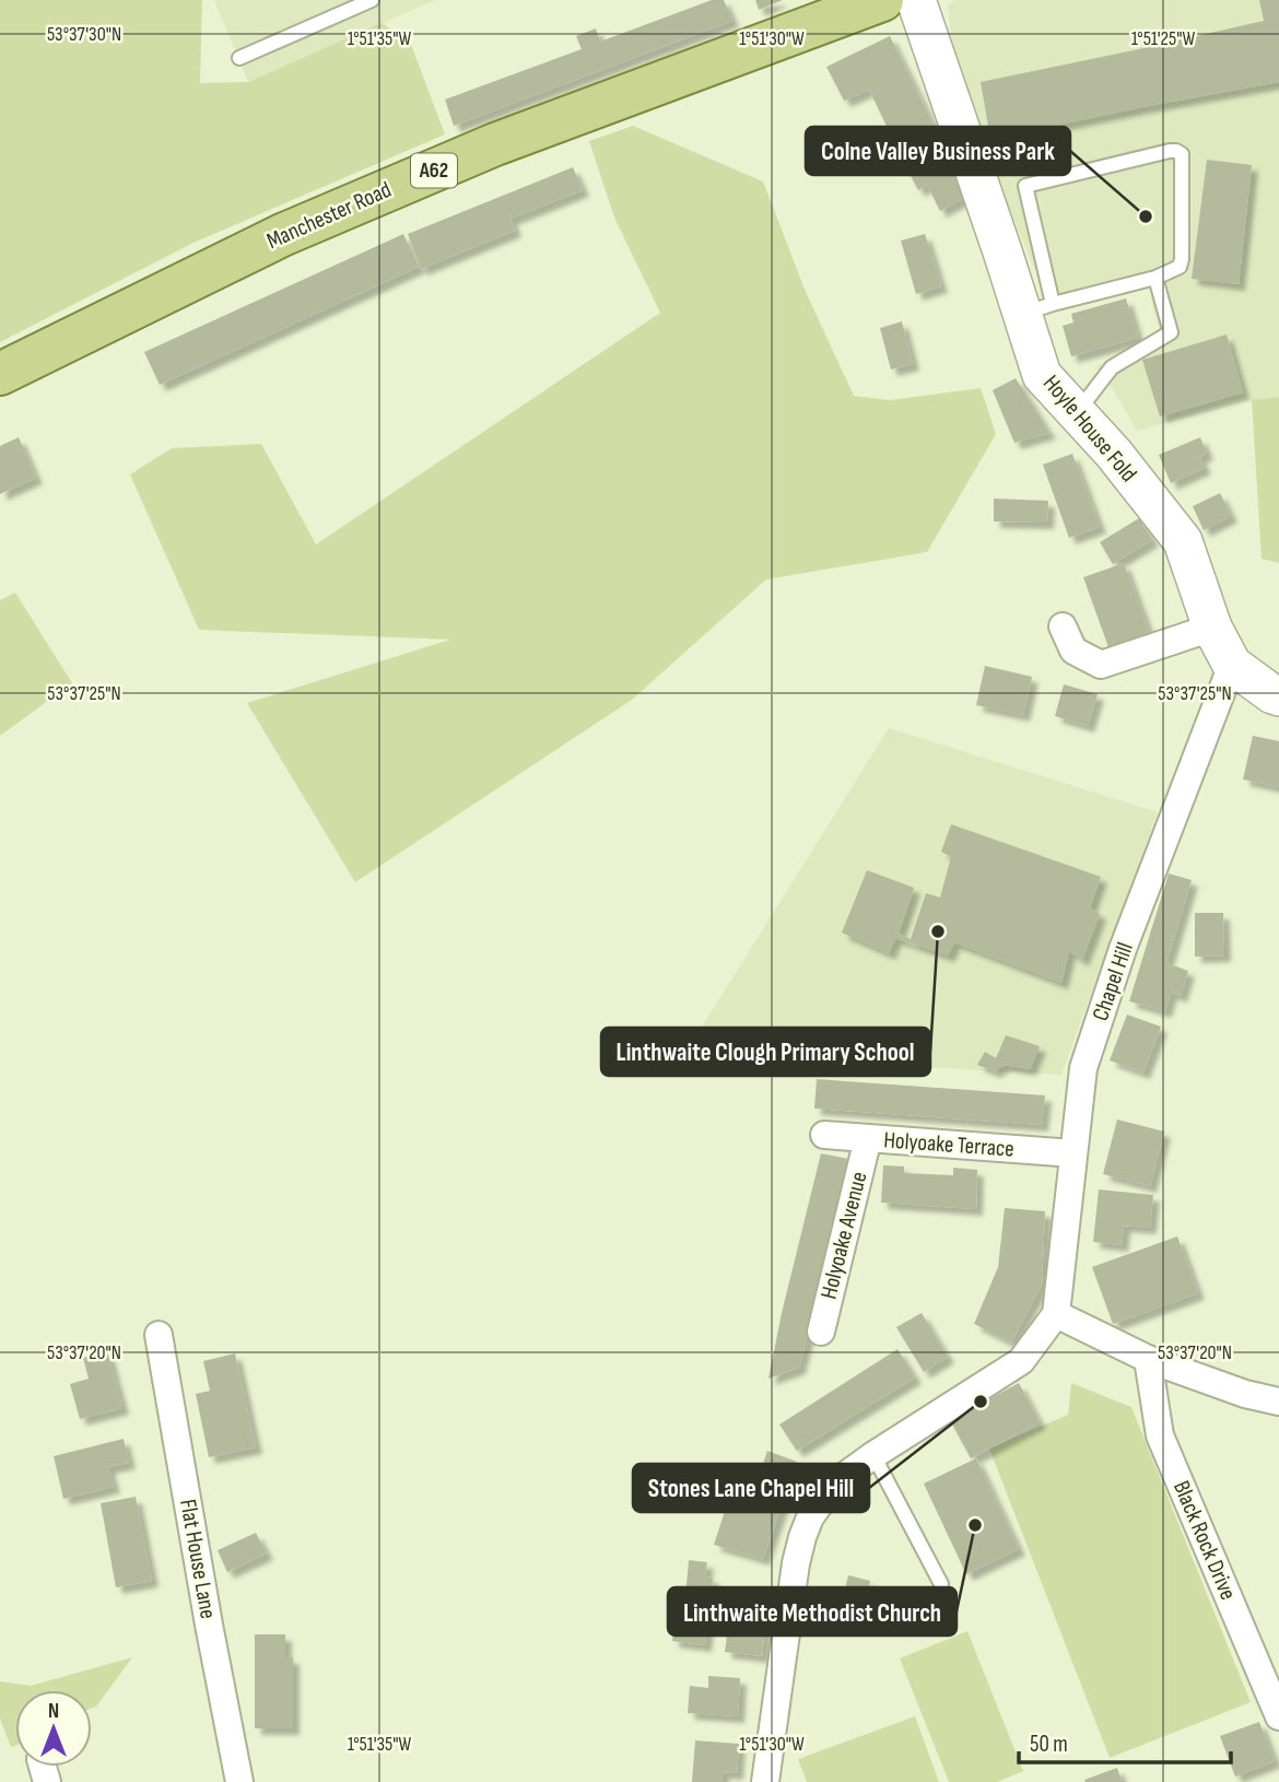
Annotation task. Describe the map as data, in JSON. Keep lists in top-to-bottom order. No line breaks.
{"streets":{"main road":["A62","Manchester Road"],"street":["Hoyle House Fold","Chapel Hill","Holyoake Terrace","Holyoake Avenue","Black Rock Drive","Flat House Lane"]},"crossings":[["Hoyle House Fold","Chapel Hill"],["Chapel Hill","Holyoake Terrace"],["Holyoake Terrace","Holyoake Avenue"]],"places":["Colne Valley Business Park","Linthwaite Clough Primary School","Stones Lane Chapel Hill","Linthwaite Methodist Church"],"scale_bar":"50 m","north":"top","coordinates":["53°37'30\"N","1°51'35\"W","1°51'30\"W","1°51'25\"W","53°37'25\"N","53°37'20\"N"]}
